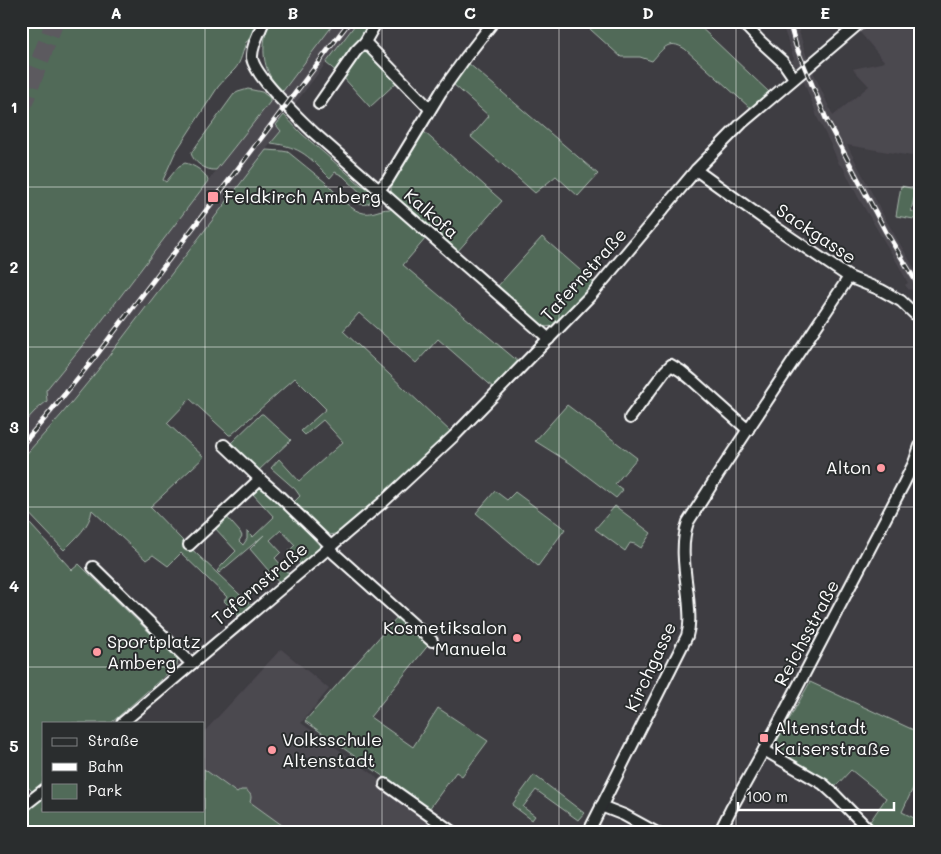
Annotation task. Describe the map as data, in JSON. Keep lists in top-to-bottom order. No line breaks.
{"streets":{"street":["Kalkofa","Sackgasse","Tafernstraße","Reichsstraße","Kirchgasse"]},"crossings":[["Kalkofa","Tafernstraße"],["Sackgasse","Tafernstraße"],["Sackgasse","Kirchgasse"]],"places":{"transit":["Feldkirch Amberg","Altenstadt Kaiserstraße"],"other":["Alton","Kosmetiksalon Manuela","Sportplatz Amberg","Volksschule Altenstadt"]},"legend":["Straße","Bahn","Park"],"scale_bar":"100 m","grid":{"columns":["A","B","C","D","E"],"rows":["1","2","3","4","5"]}}
